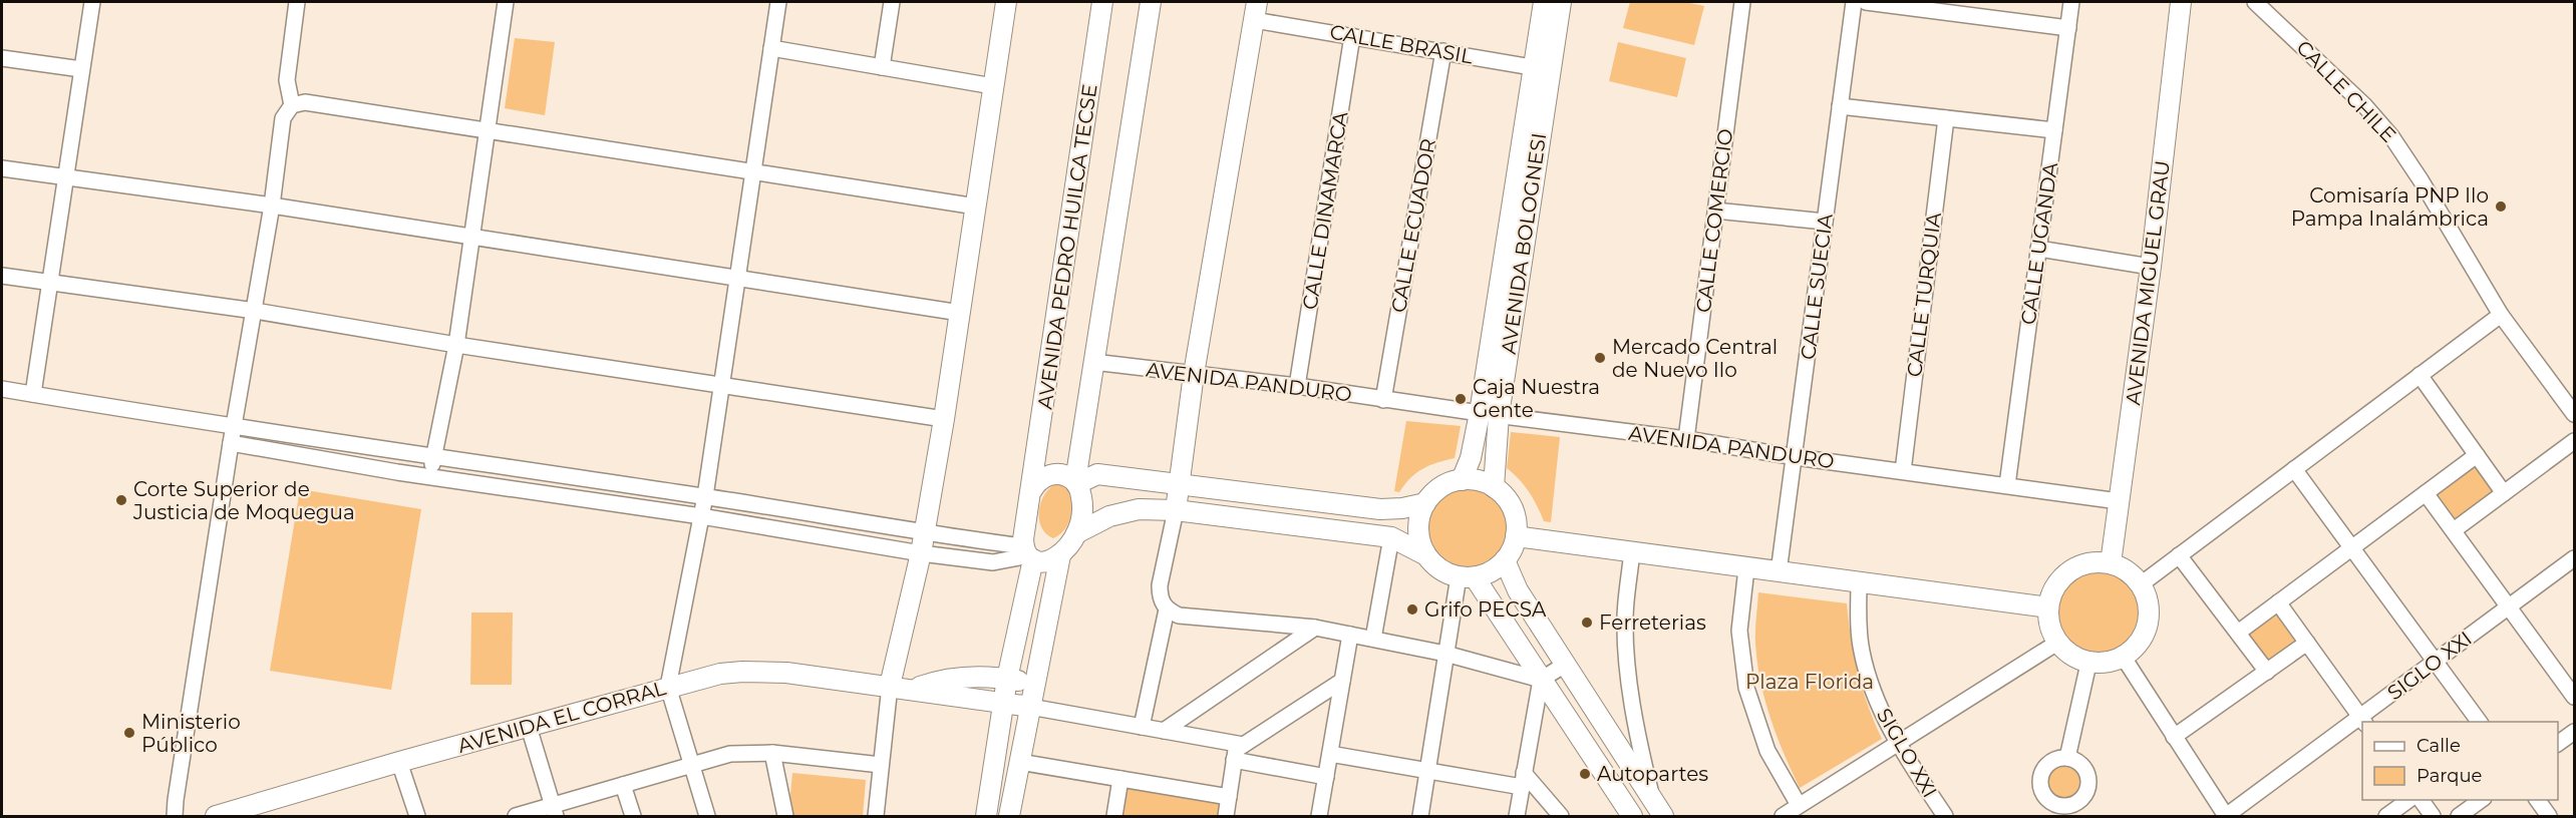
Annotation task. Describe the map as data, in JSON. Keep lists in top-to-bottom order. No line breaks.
{"streets":{"street":["CALLE BRASIL","CALLE CHILE","CALLE DINAMARCA","CALLE COMERCIO","CALLE ECUADOR","AVENIDA BOLOGNESI","CALLE UGANDA","AVENIDA PEDRO HUILCA TECSE","AVENIDA MIGUEL GRAU","CALLE SUECIA","CALLE TURQUIA","AVENIDA PANDURO","SIGLO XXI","AVENIDA EL CORRAL"]},"crossings":[["CALLE BRASIL","CALLE DINAMARCA"],["CALLE BRASIL","CALLE ECUADOR"],["CALLE BRASIL","AVENIDA BOLOGNESI"],["CALLE DINAMARCA","AVENIDA PANDURO"],["CALLE COMERCIO","AVENIDA PANDURO"],["CALLE ECUADOR","AVENIDA PANDURO"],["AVENIDA BOLOGNESI","AVENIDA PANDURO"],["CALLE UGANDA","AVENIDA PANDURO"],["AVENIDA PEDRO HUILCA TECSE","AVENIDA PANDURO"],["AVENIDA MIGUEL GRAU","AVENIDA PANDURO"],["CALLE SUECIA","AVENIDA PANDURO"],["CALLE TURQUIA","AVENIDA PANDURO"]],"parks":["Plaza Florida"],"places":["Comisaría PNP Ilo Pampa Inalámbrica","Mercado Central de Nuevo Ilo","Caja Nuestra Gente","Corte Superior de Justicia de Moquegua","Grifo PECSA","Ferreterias","Ministerio Público","Autopartes"],"legend":["Calle","Parque"]}
